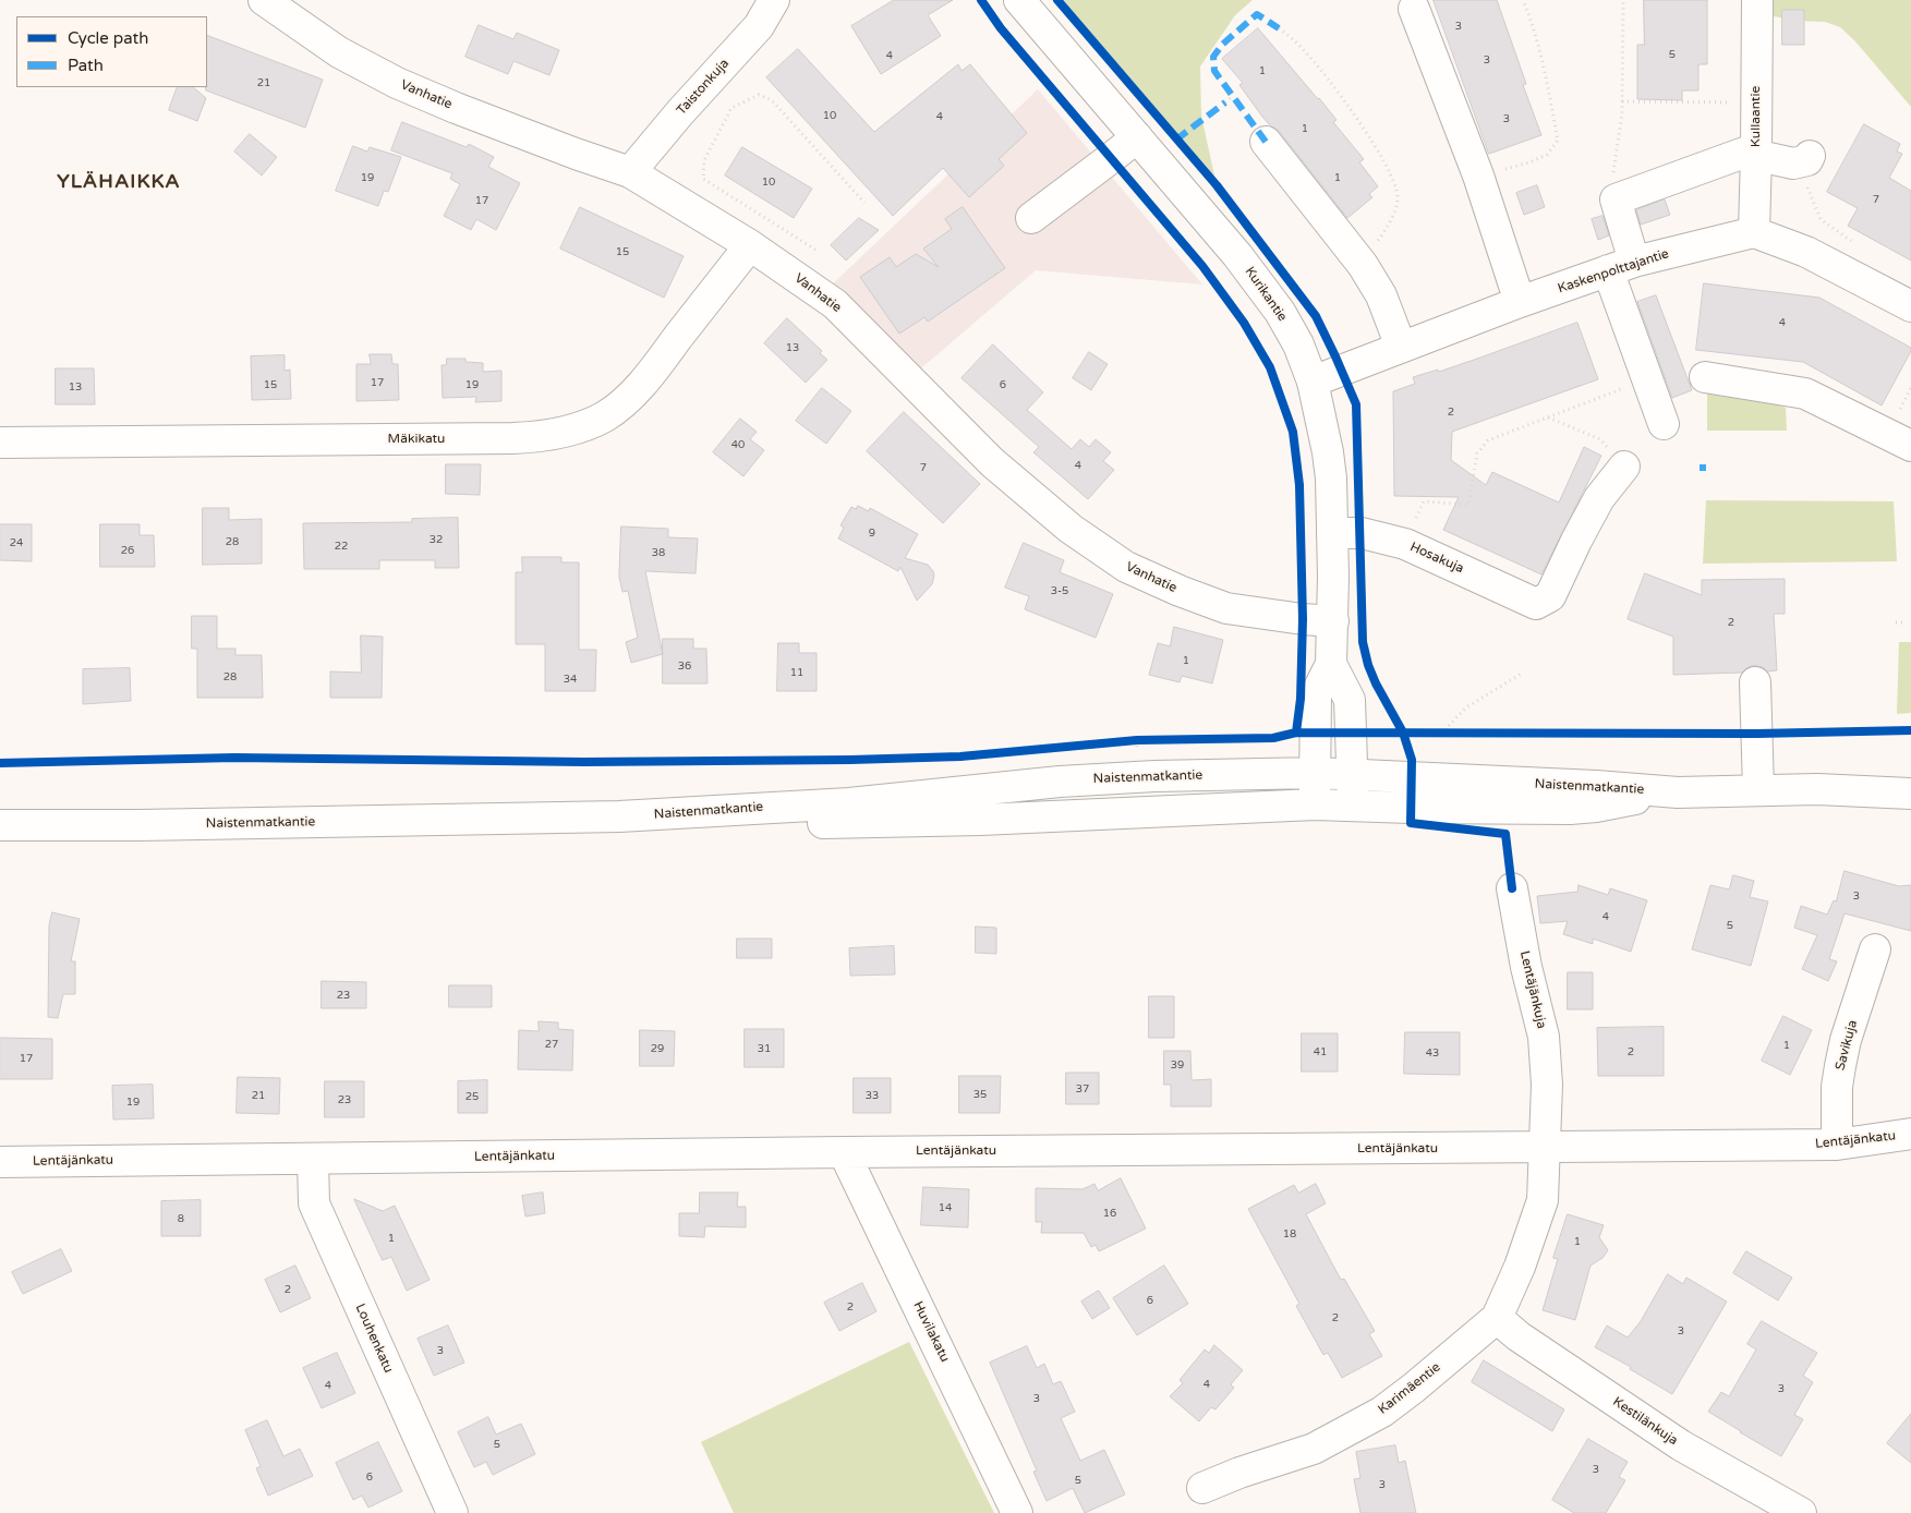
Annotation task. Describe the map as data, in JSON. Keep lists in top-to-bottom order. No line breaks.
{"streets":{"street":["Taistonkuja","Vanhatie","Kullaantie","Kaskenpolttajantie","Kurikantie","Mäkikatu","Hosakuja","Naistenmatkantie","Lentäjänkuja","Savikuja","Lentäjänkatu","Huvilakatu","Louhenkatu","Karimäentie","Kestilänkuja"]},"crossings":[["Taistonkuja","Vanhatie"],["Vanhatie","Kurikantie"],["Vanhatie","Mäkikatu"],["Kullaantie","Kaskenpolttajantie"],["Kaskenpolttajantie","Kurikantie"],["Kurikantie","Hosakuja"],["Kurikantie","Naistenmatkantie"],["Lentäjänkuja","Lentäjänkatu"],["Lentäjänkuja","Karimäentie"],["Savikuja","Lentäjänkatu"],["Lentäjänkatu","Huvilakatu"],["Lentäjänkatu","Louhenkatu"],["Lentäjänkatu","Karimäentie"],["Karimäentie","Kestilänkuja"]],"districts":["YLÄHAIKKA"],"house_numbers":["3","5","4","3","1","21","10","4","3","1","19","1","10","7","17","15","4","13","17","15","19","6","13","2","40","4","7","9","32","28","24","22","26","38","3-5","2","1","36","11","28","34","3","4","5","23","27","1","29","31","41","2","43","17","39","37","35","21","33","25","23","19","14","16","8","18","1","1","2","6","2","2","3","3","4","4","3","3","5","3","6","5","3"],"legend":["Cycle path","Path"]}
